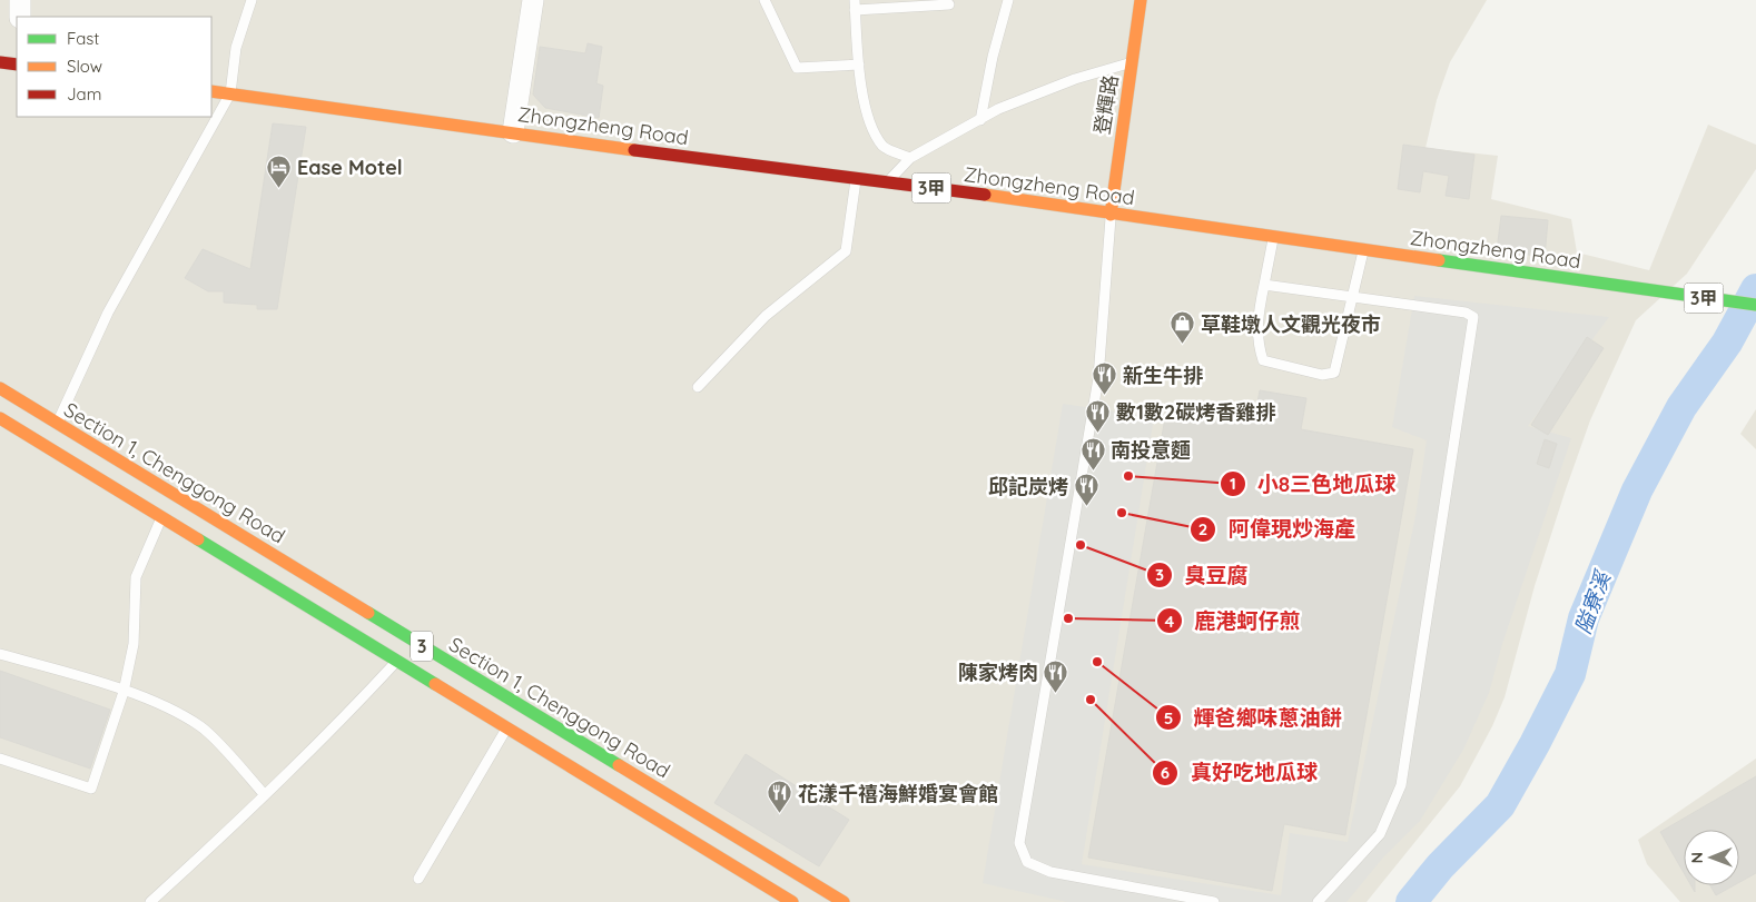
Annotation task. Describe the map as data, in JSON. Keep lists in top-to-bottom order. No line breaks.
{"streets":{"main road":["登輝路","Zhongzheng Road","3甲","Section 1, Chenggong Road","3"]},"crossings":[["登輝路","Zhongzheng Road"]],"water":["隘寮溪"],"places":{"hotel":["Ease Motel"],"shop":["草鞋墩人文觀光夜市"],"restaurant":["新生牛排","數1數2碳烤香雞排","南投意麵","邱記炭烤","陳家烤肉","花漾千禧海鮮婚宴會館"],"other":["小8三色地瓜球","阿偉現炒海產","臭豆腐","鹿港蚵仔煎","輝爸鄉味蔥油餅","真好吃地瓜球"]},"legend":["Fast","Slow","Jam"],"north":"left"}
